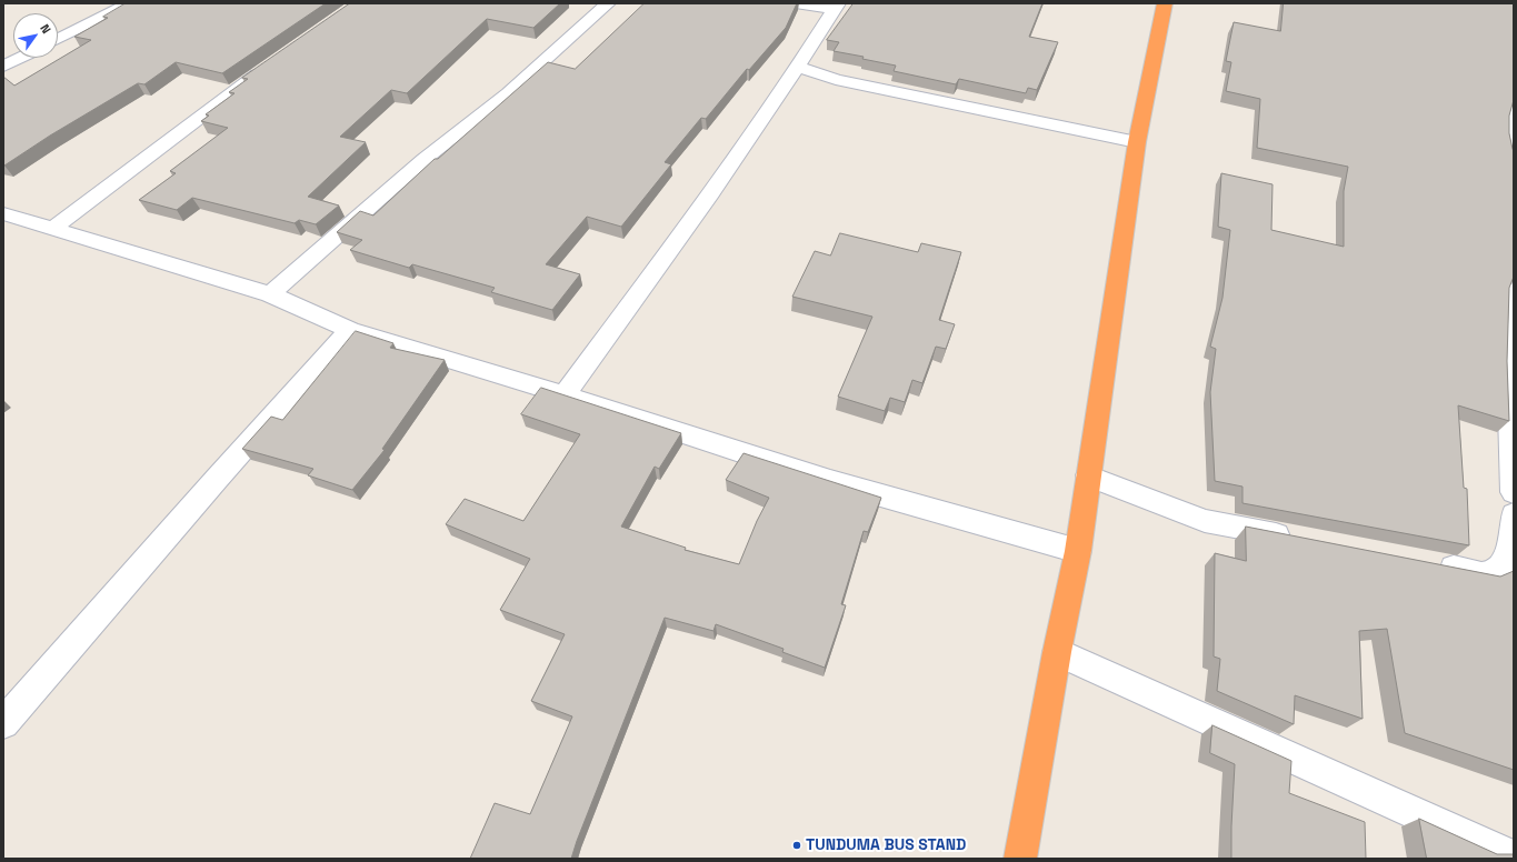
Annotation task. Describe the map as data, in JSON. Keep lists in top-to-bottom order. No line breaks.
{"places":["TUNDUMA BUS STAND"],"north":"top right"}
